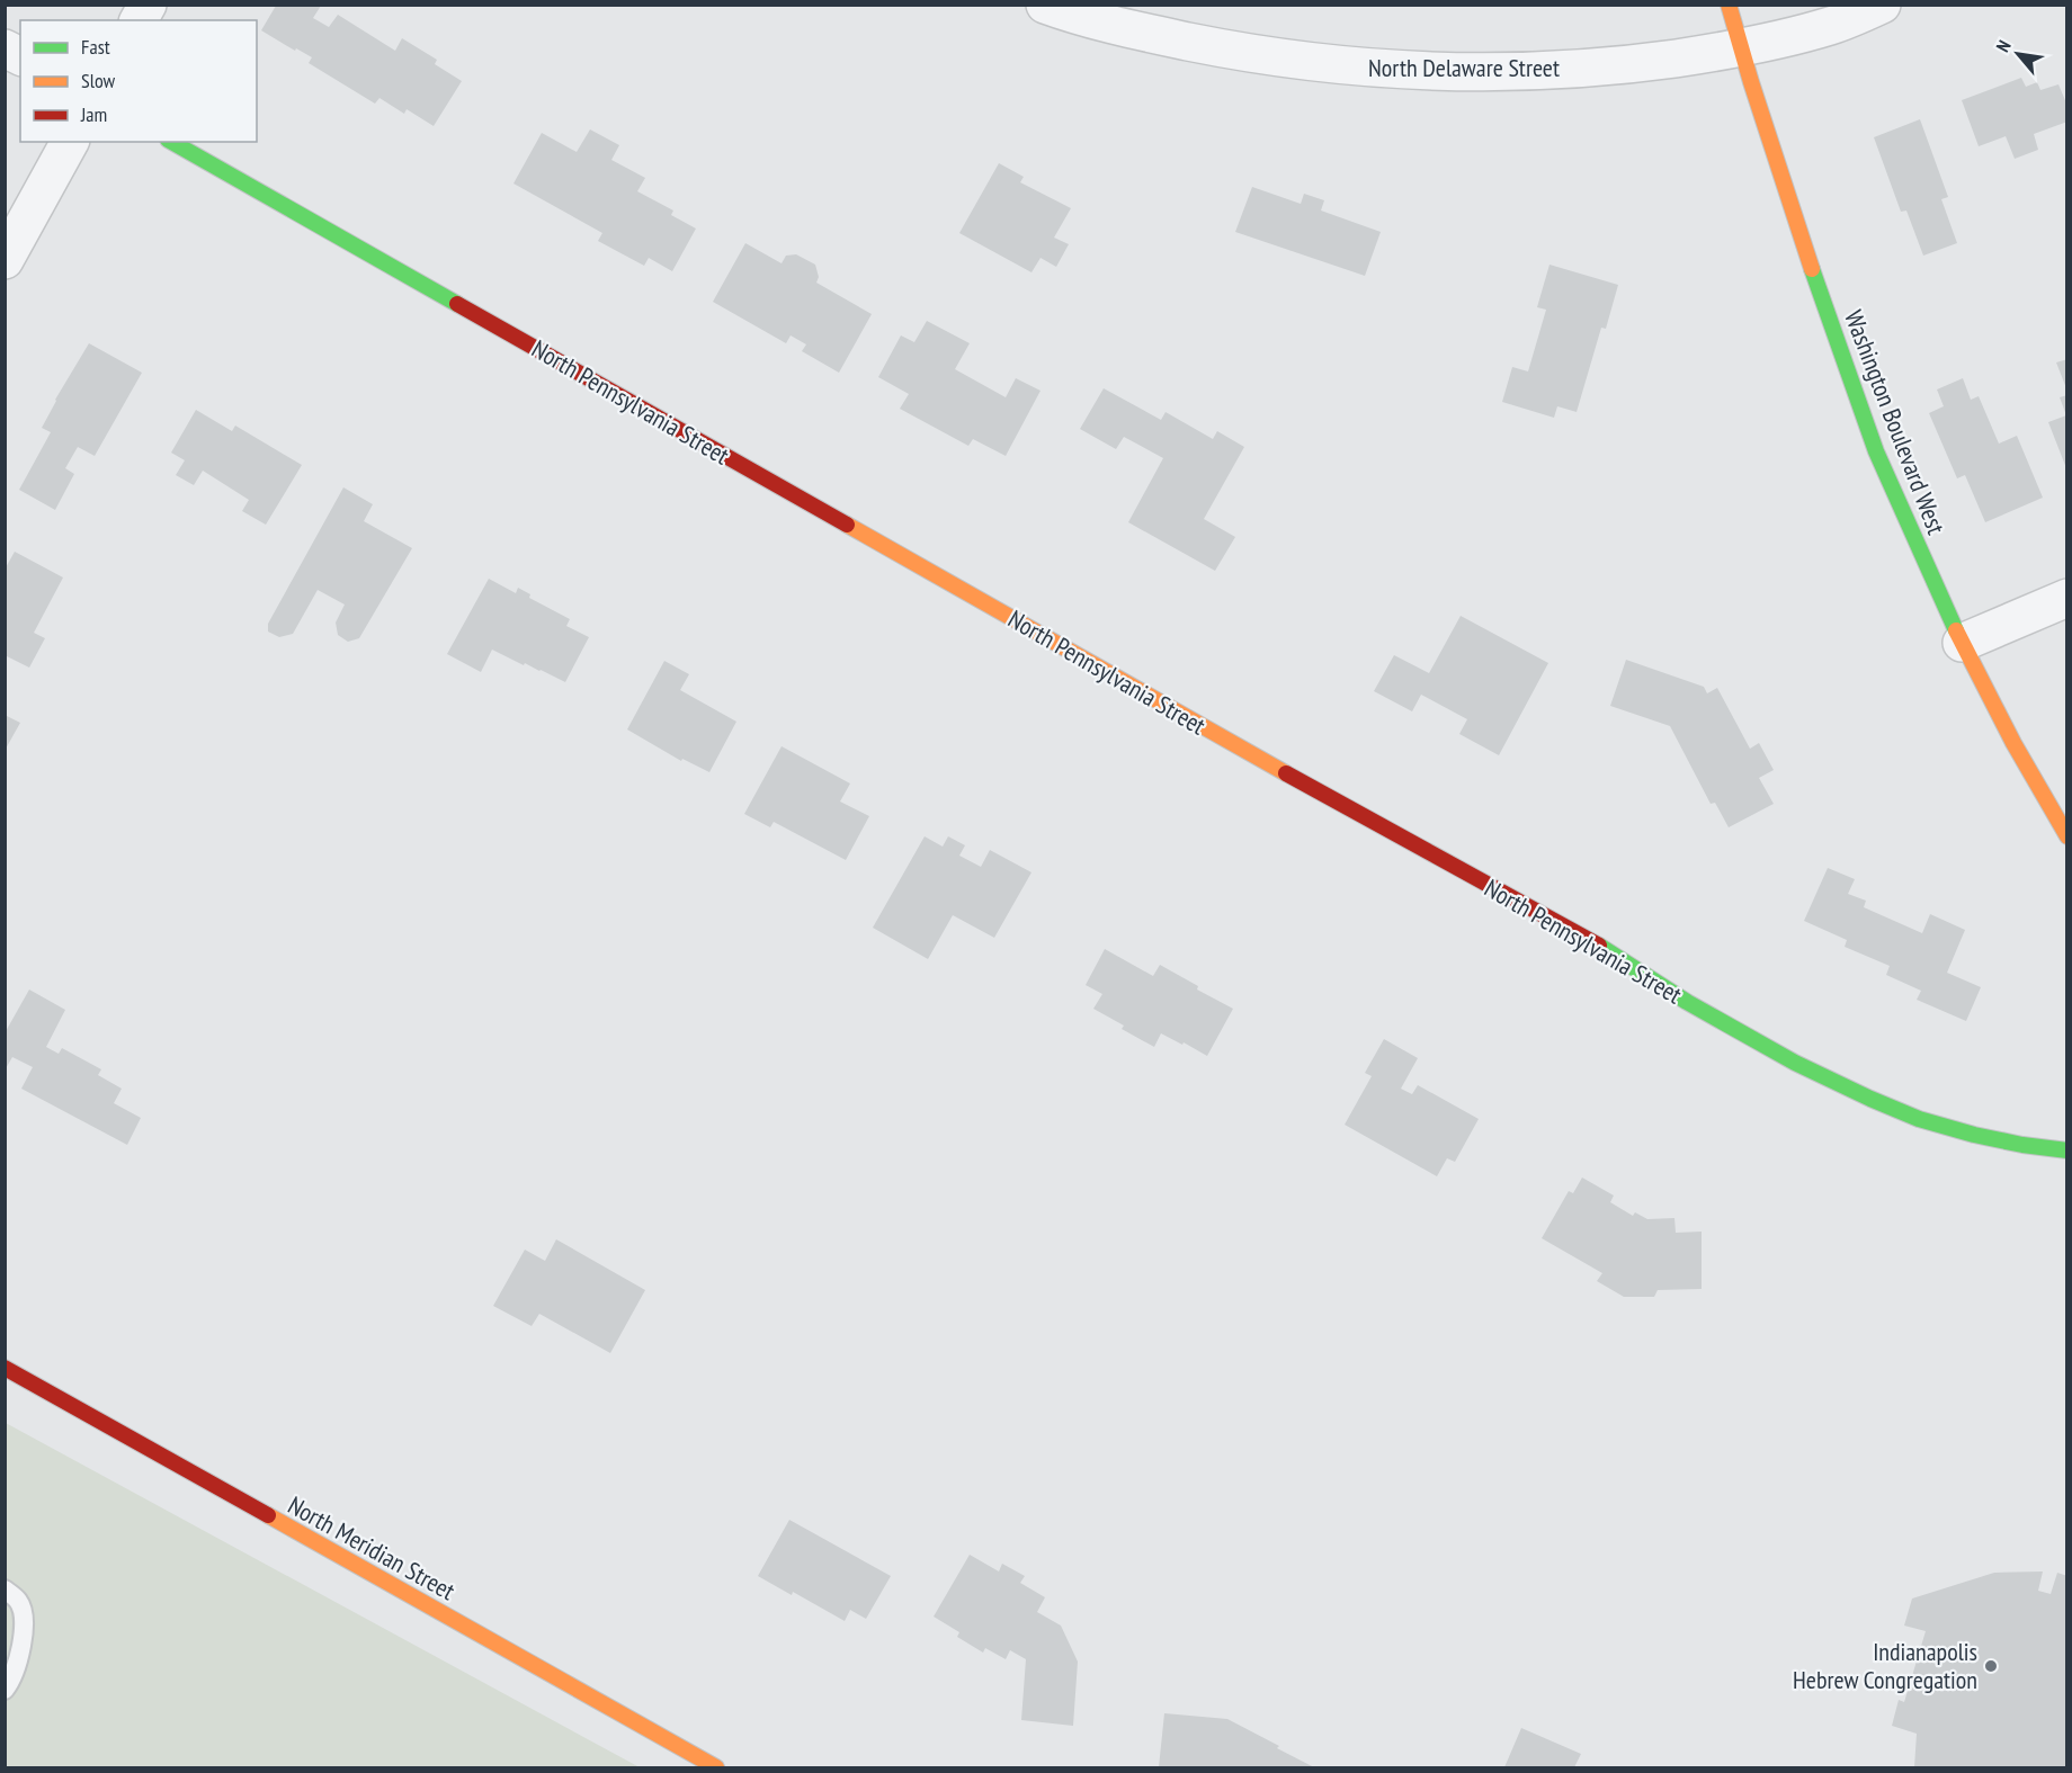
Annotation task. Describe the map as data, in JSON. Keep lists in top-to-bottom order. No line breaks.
{"streets":{"street":["North Delaware Street","North Pennsylvania Street","Washington Boulevard West","North Meridian Street"]},"crossings":[["North Delaware Street","Washington Boulevard West"]],"places":["Indianapolis Hebrew Congregation"],"legend":["Fast","Slow","Jam"],"north":"top left"}
